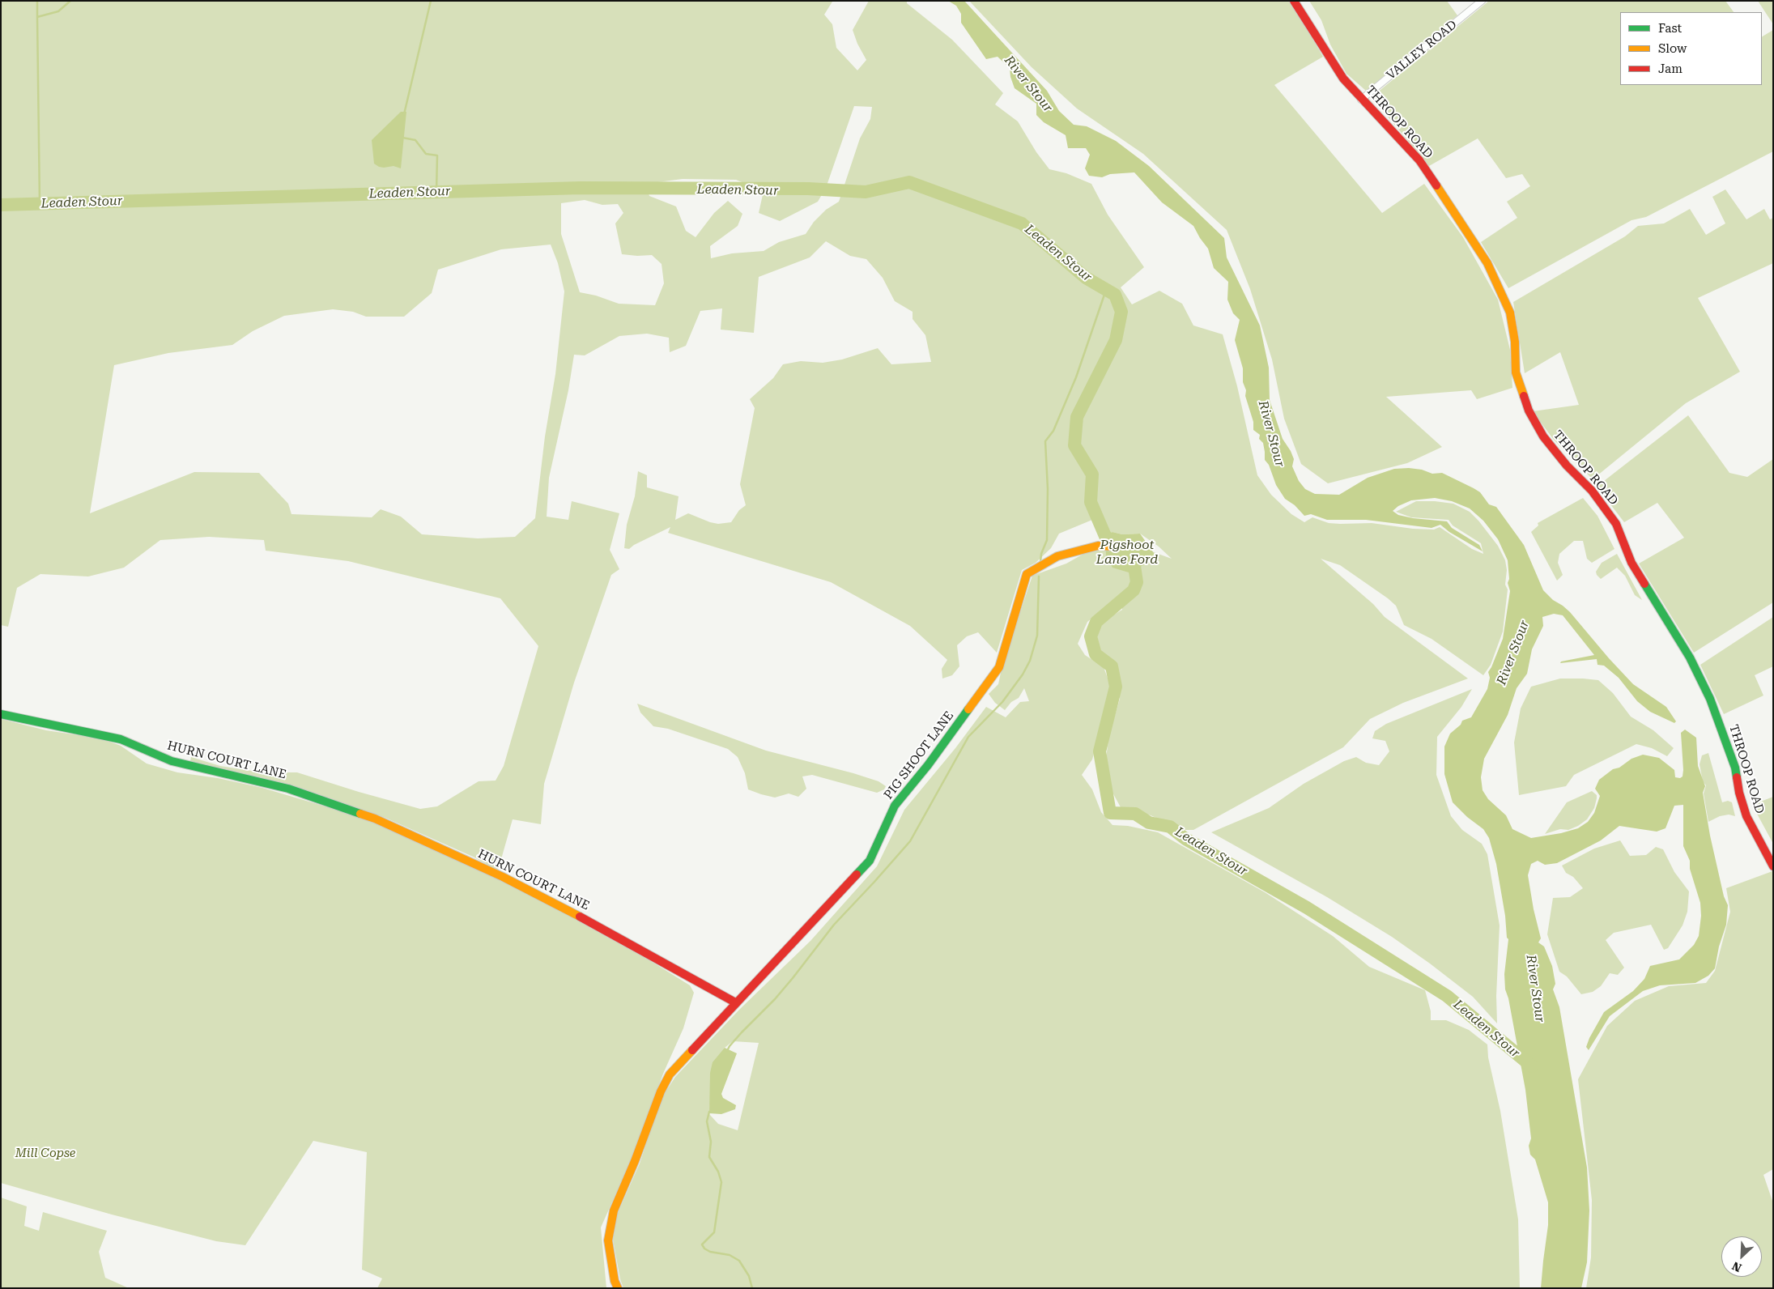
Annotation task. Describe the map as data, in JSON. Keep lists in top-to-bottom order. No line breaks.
{"streets":{"street":["VALLEY ROAD","THROOP ROAD","PIG SHOOT LANE","HURN COURT LANE"]},"crossings":[["VALLEY ROAD","THROOP ROAD"],["PIG SHOOT LANE","HURN COURT LANE"]],"water":["River Stour","Leaden Stour","Pigshoot Lane Ford"],"parks":["Mill Copse"],"legend":["Fast","Slow","Jam"],"north":"bottom left"}
